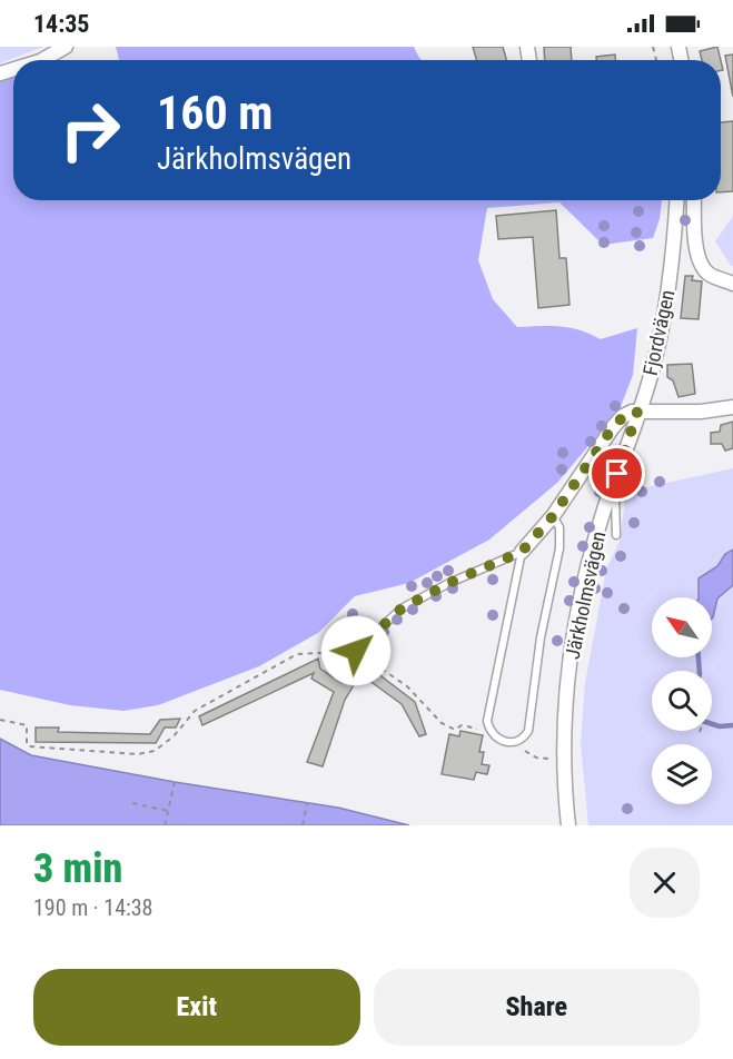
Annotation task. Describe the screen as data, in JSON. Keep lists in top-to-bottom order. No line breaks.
{"streets":{"street":["Fjordvägen","Järkholmsvägen"]},"crossings":[["Fjordvägen","Järkholmsvägen"]],"north":"top left","page":{"status":"14:35","turn":["160 m","Järkholmsvägen"],"heading":["3 min","190 m · 14:38"],"buttons":["Exit","Share"]}}
